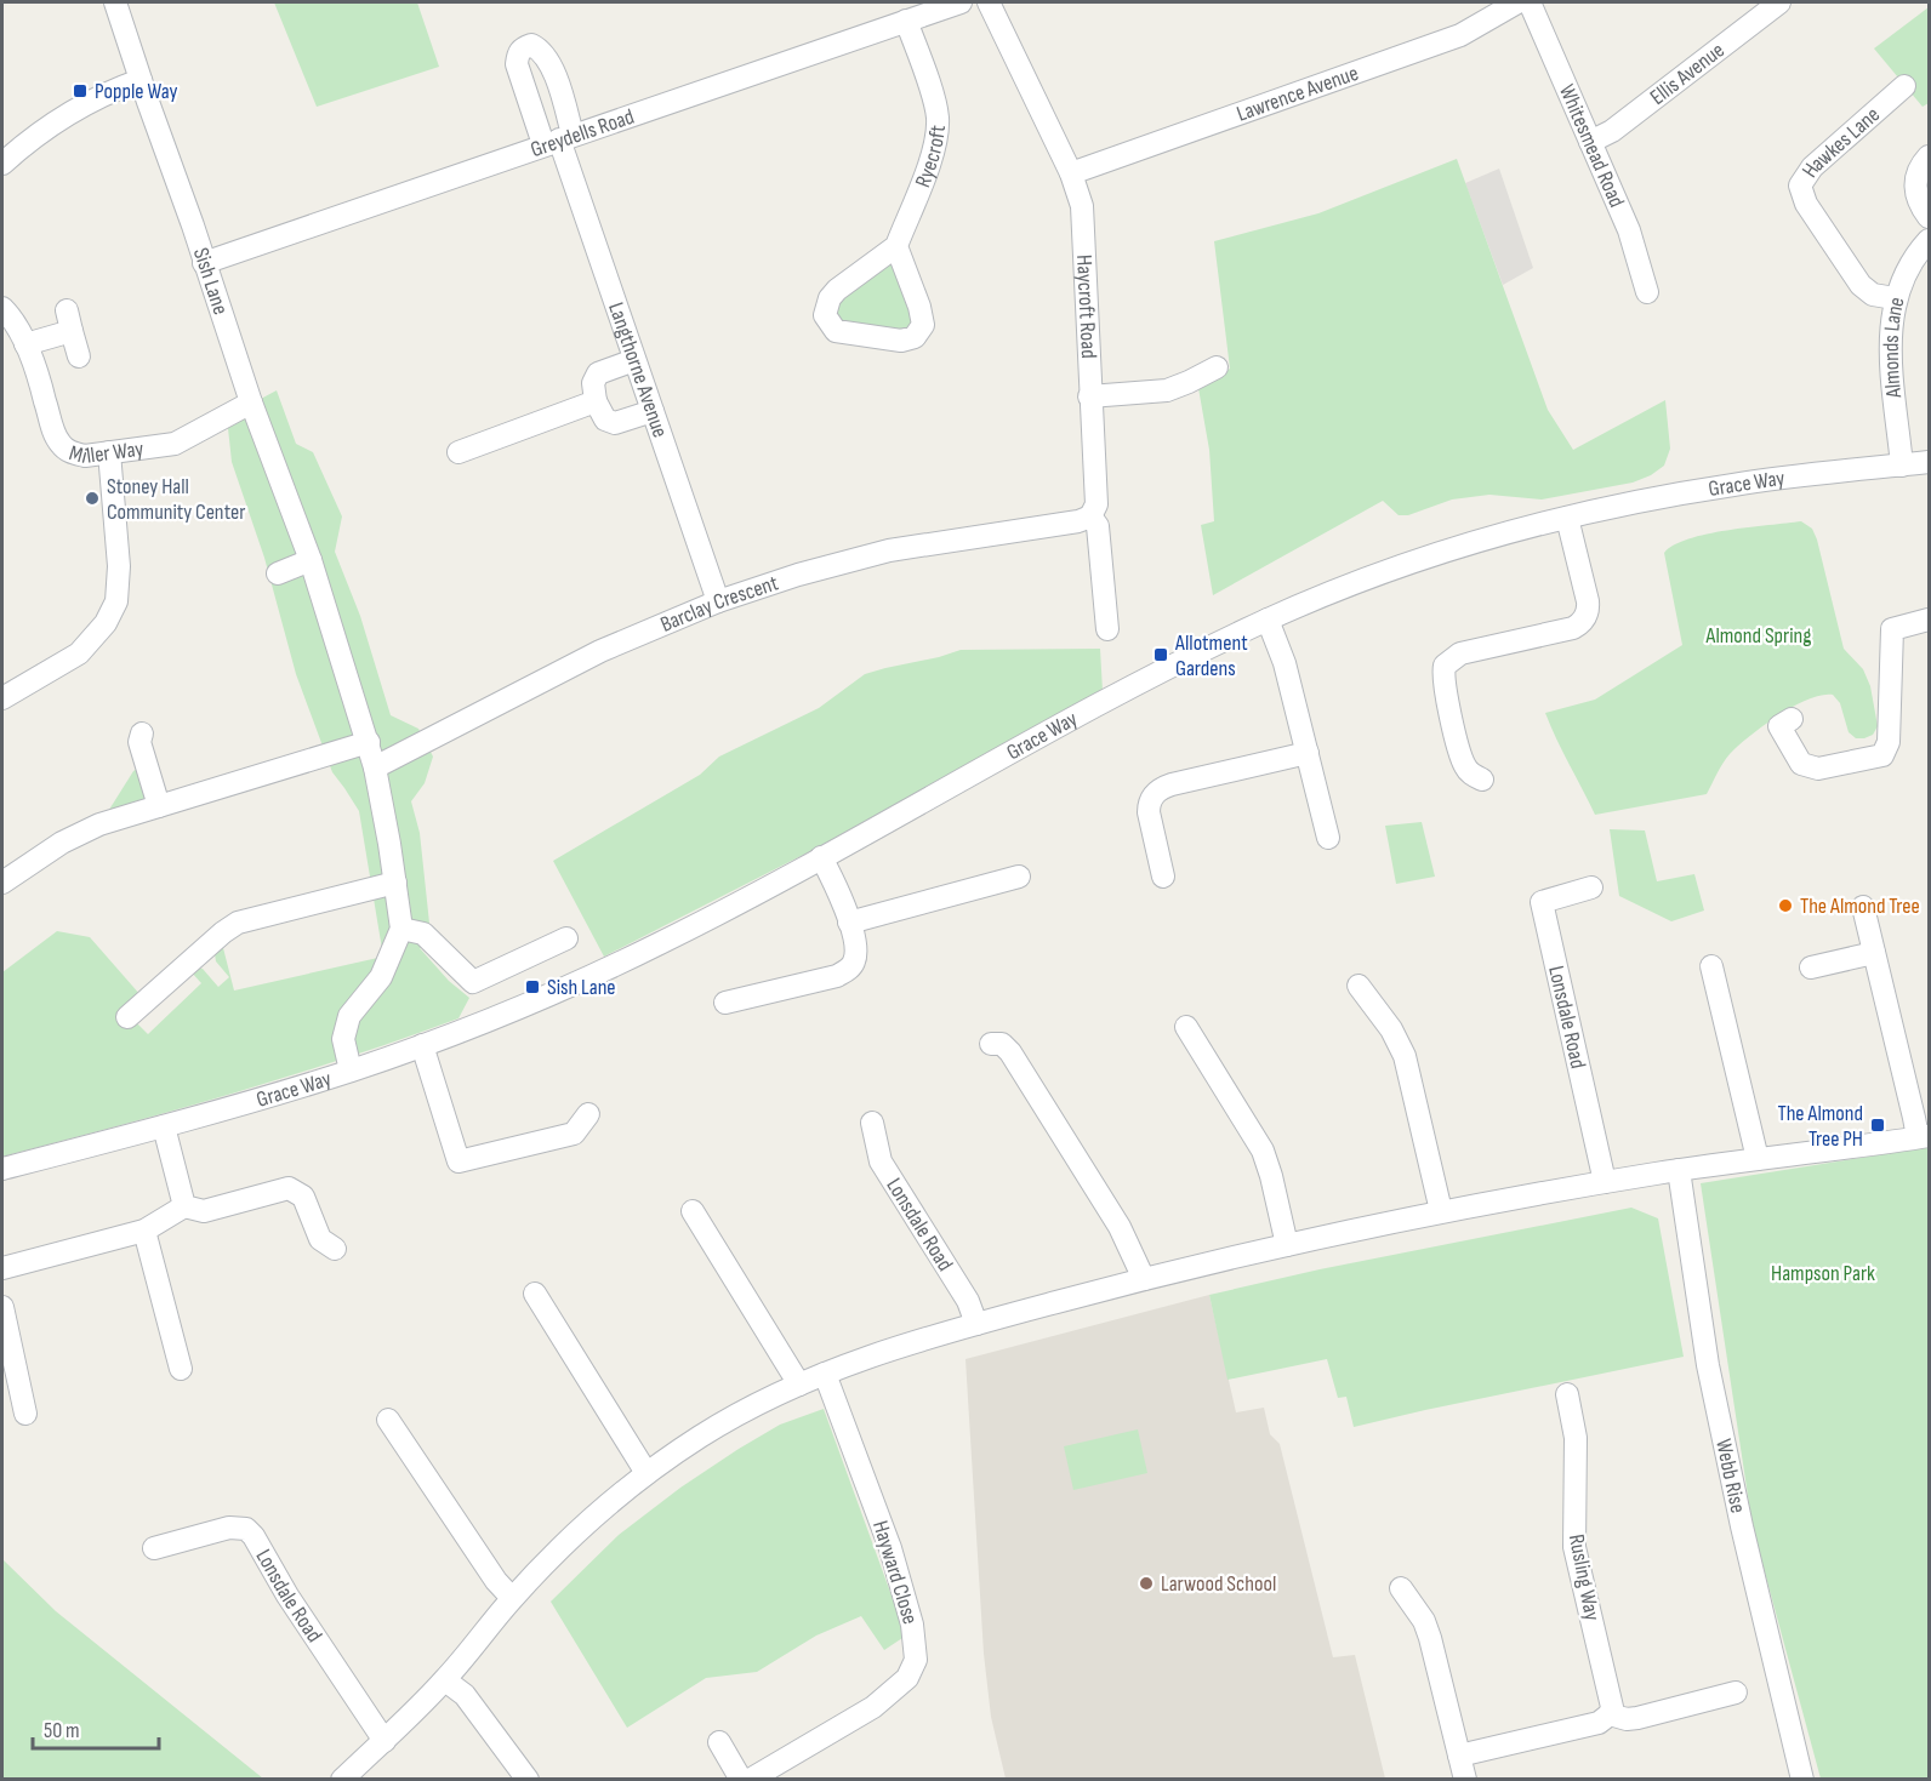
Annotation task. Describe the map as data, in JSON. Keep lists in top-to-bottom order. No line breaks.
{"streets":{"street":["Ellis Avenue","Lawrence Avenue","Greydells Road","Hawkes Lane","Whitesmead Road","Ryecroft","Sish Lane","Haycroft Road","Almonds Lane","Langthorne Avenue","Miller Way","Grace Way","Barclay Crescent","Lonsdale Road","Webb Rise","Hayward Close","Rusling Way"]},"crossings":[["Ellis Avenue","Whitesmead Road"],["Lawrence Avenue","Haycroft Road"],["Greydells Road","Ryecroft"],["Greydells Road","Sish Lane"],["Greydells Road","Langthorne Avenue"],["Hawkes Lane","Almonds Lane"],["Sish Lane","Miller Way"],["Sish Lane","Barclay Crescent"],["Haycroft Road","Barclay Crescent"],["Almonds Lane","Grace Way"],["Langthorne Avenue","Barclay Crescent"]],"parks":["Almond Spring","Hampson Park"],"places":{"transit":["Popple Way","Allotment Gardens","Sish Lane","The Almond Tree PH"],"other":["Stoney Hall Community Center","The Almond Tree","Larwood School"]},"scale_bar":"50 m"}
